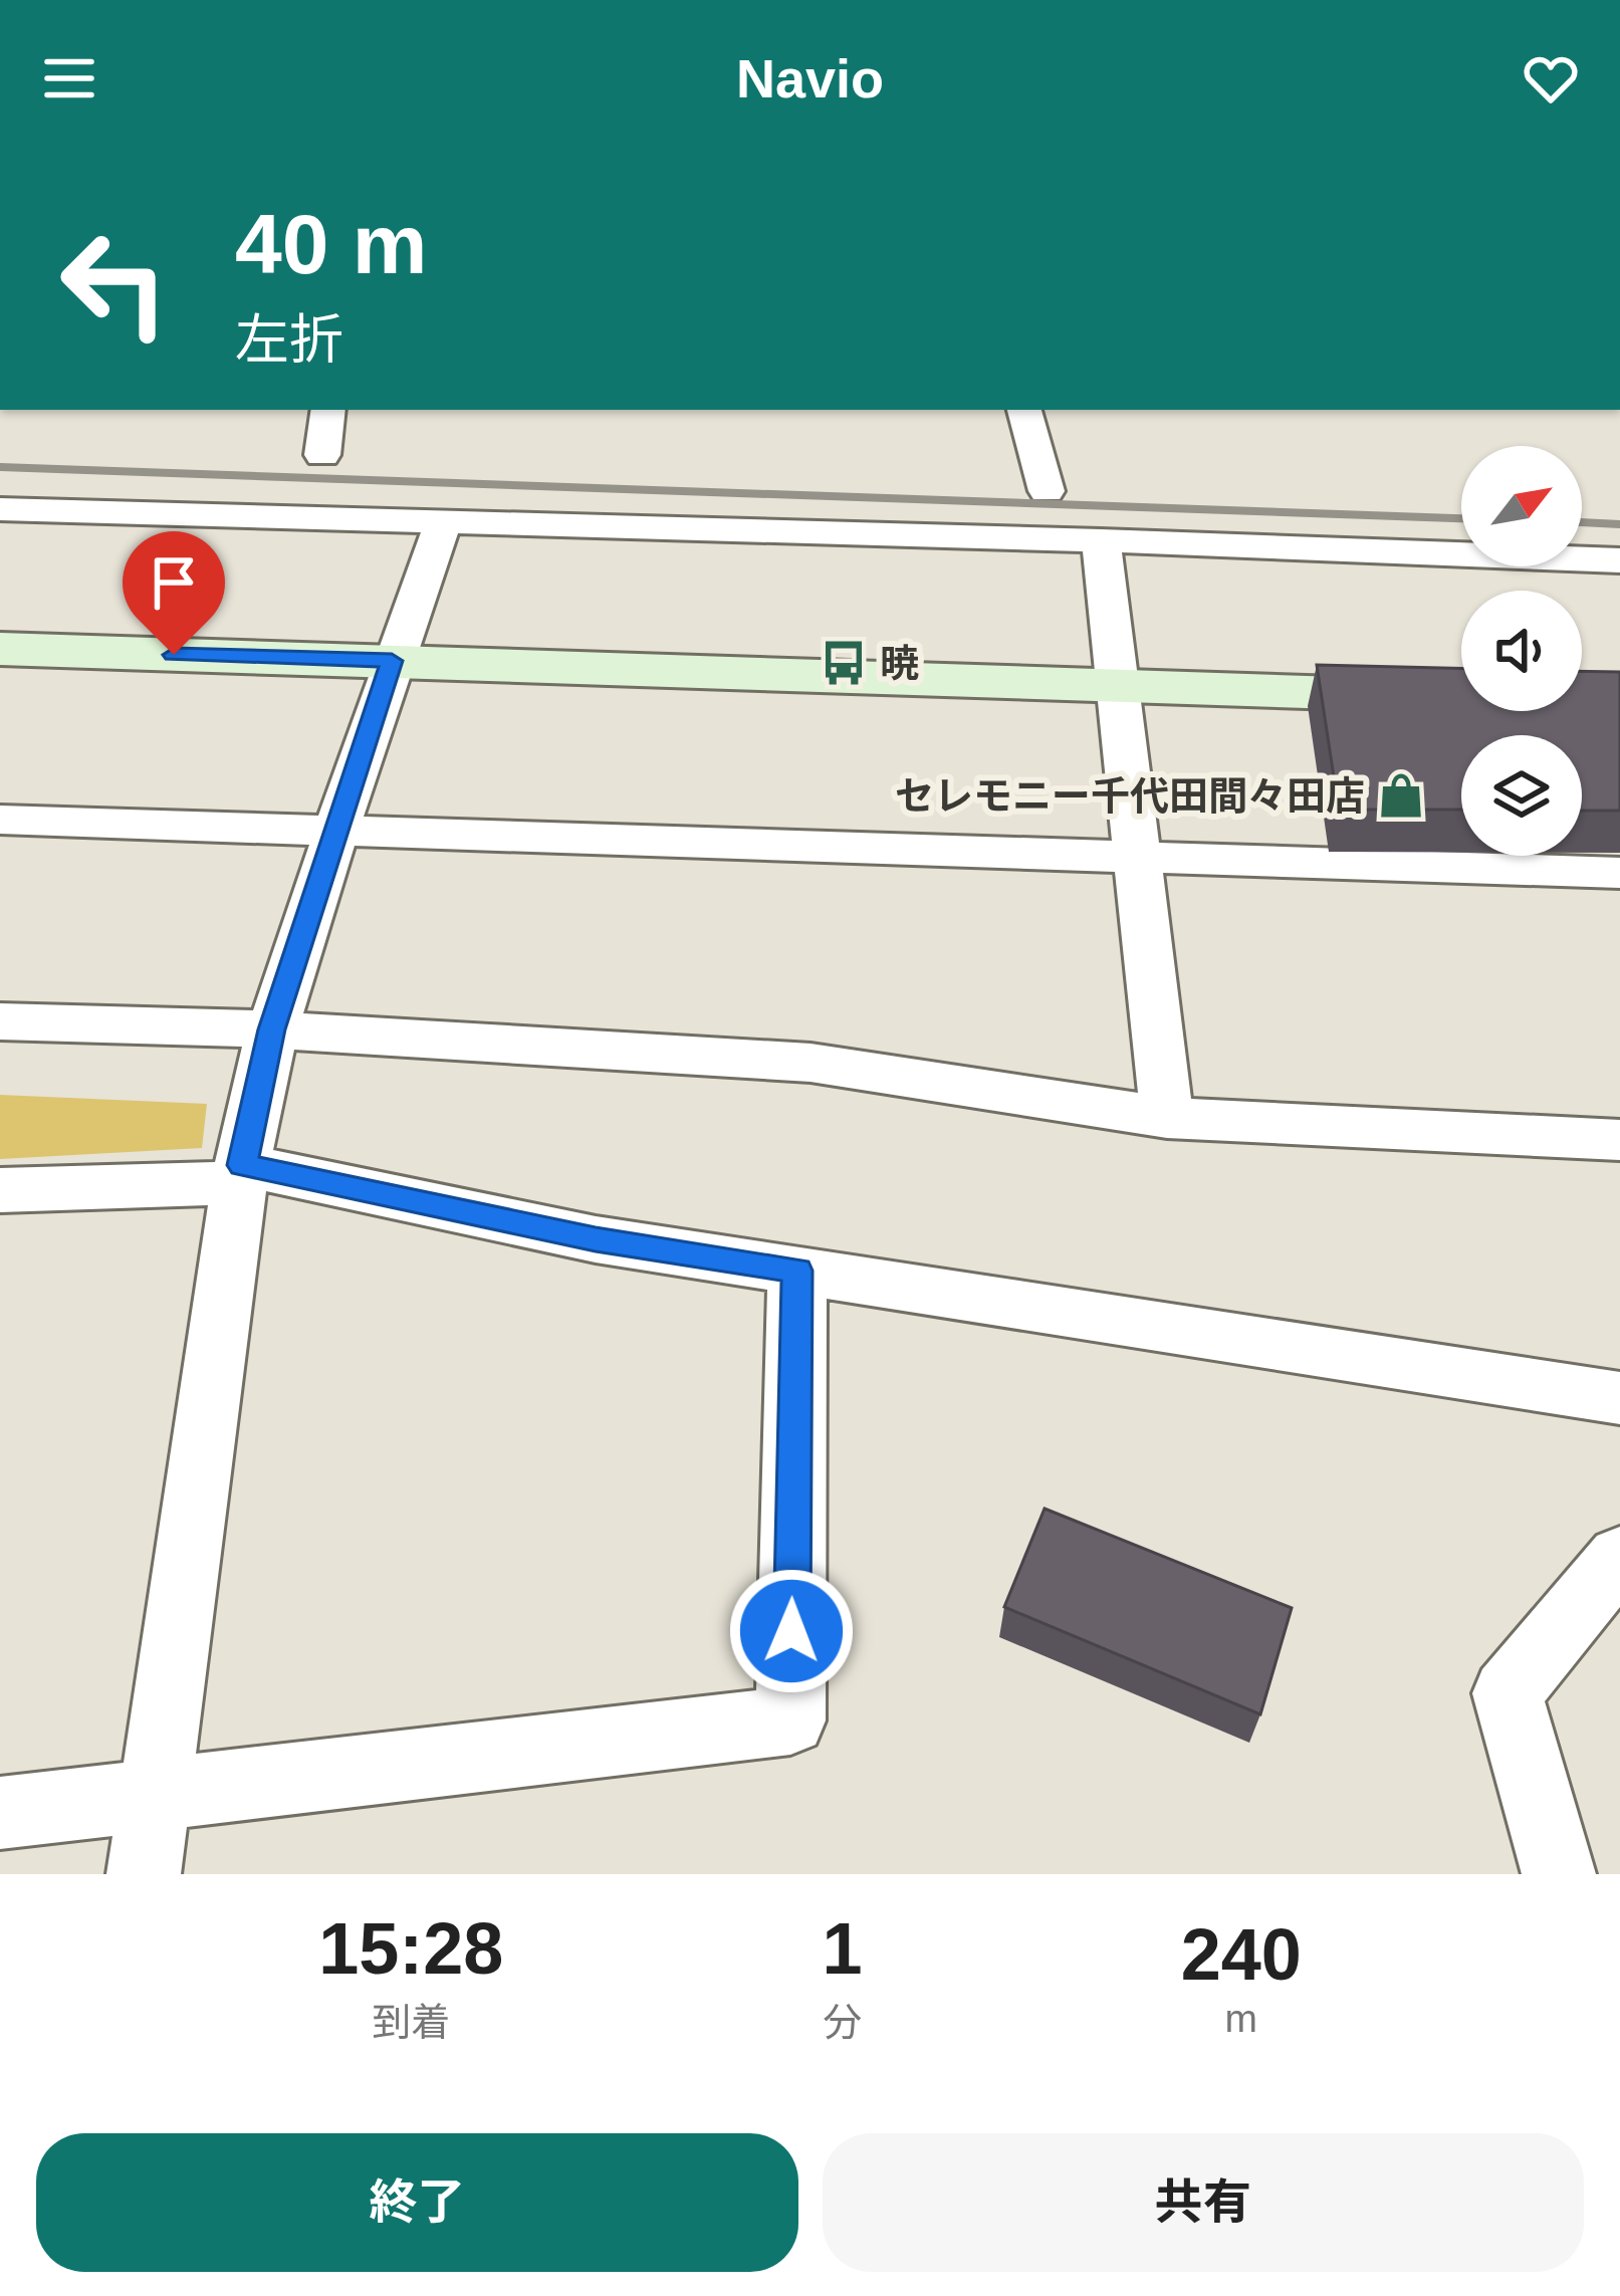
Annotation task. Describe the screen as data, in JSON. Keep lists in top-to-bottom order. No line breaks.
{"places":{"bus stop":["暁"],"shop":["セレモニー千代田間々田店"]},"north":"top right","page":{"header":"Navio","turn":["40 m","左折"],"eta":["15:28","到着","1","分","240","m"],"buttons":["終了","共有"]}}
